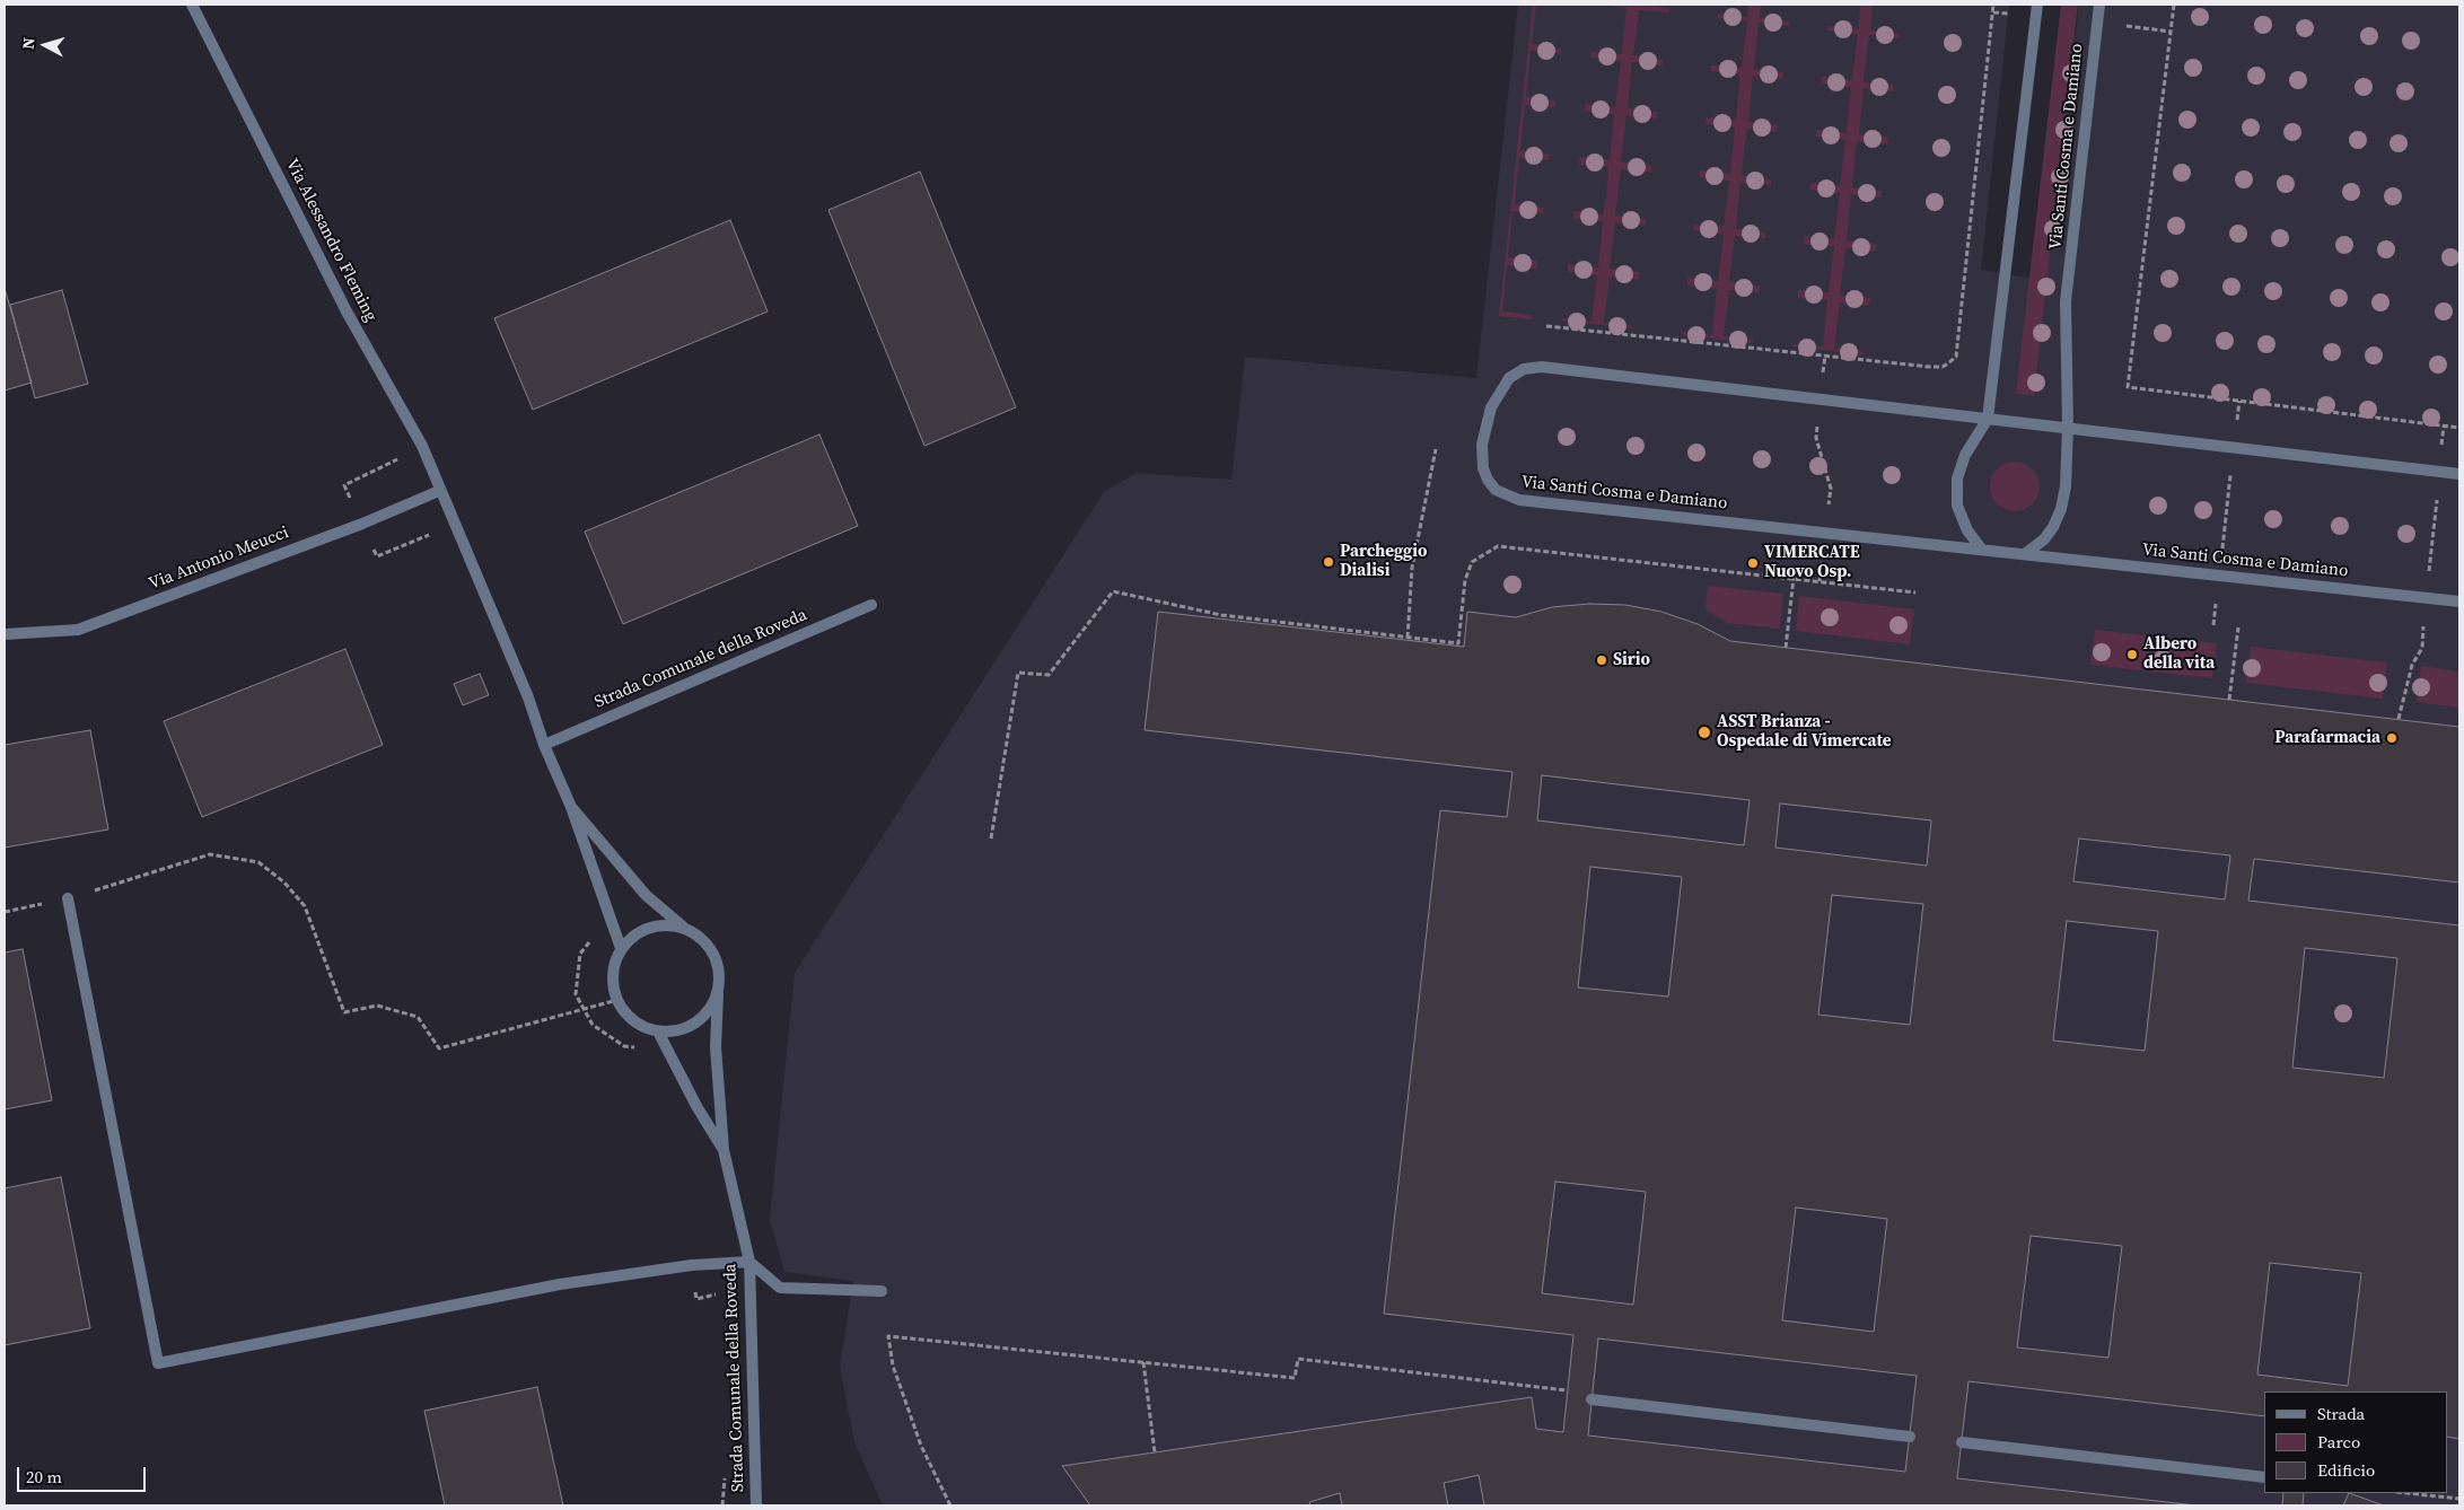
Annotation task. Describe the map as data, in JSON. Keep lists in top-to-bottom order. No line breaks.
{"streets":{"street":["Via Santi Cosma e Damiano","Via Alessandro Fleming","Via Antonio Meucci","Strada Comunale della Roveda"]},"crossings":[["Via Alessandro Fleming","Via Antonio Meucci"],["Via Alessandro Fleming","Strada Comunale della Roveda"],["Via Antonio Meucci","Strada Comunale della Roveda"]],"places":["Parcheggio Dialisi","VIMERCATE Nuovo Osp.","Albero della vita","Sirio","ASST Brianza - Ospedale di Vimercate","Parafarmacia"],"legend":["Strada","Parco","Edificio"],"scale_bar":"20 m","north":"left"}
